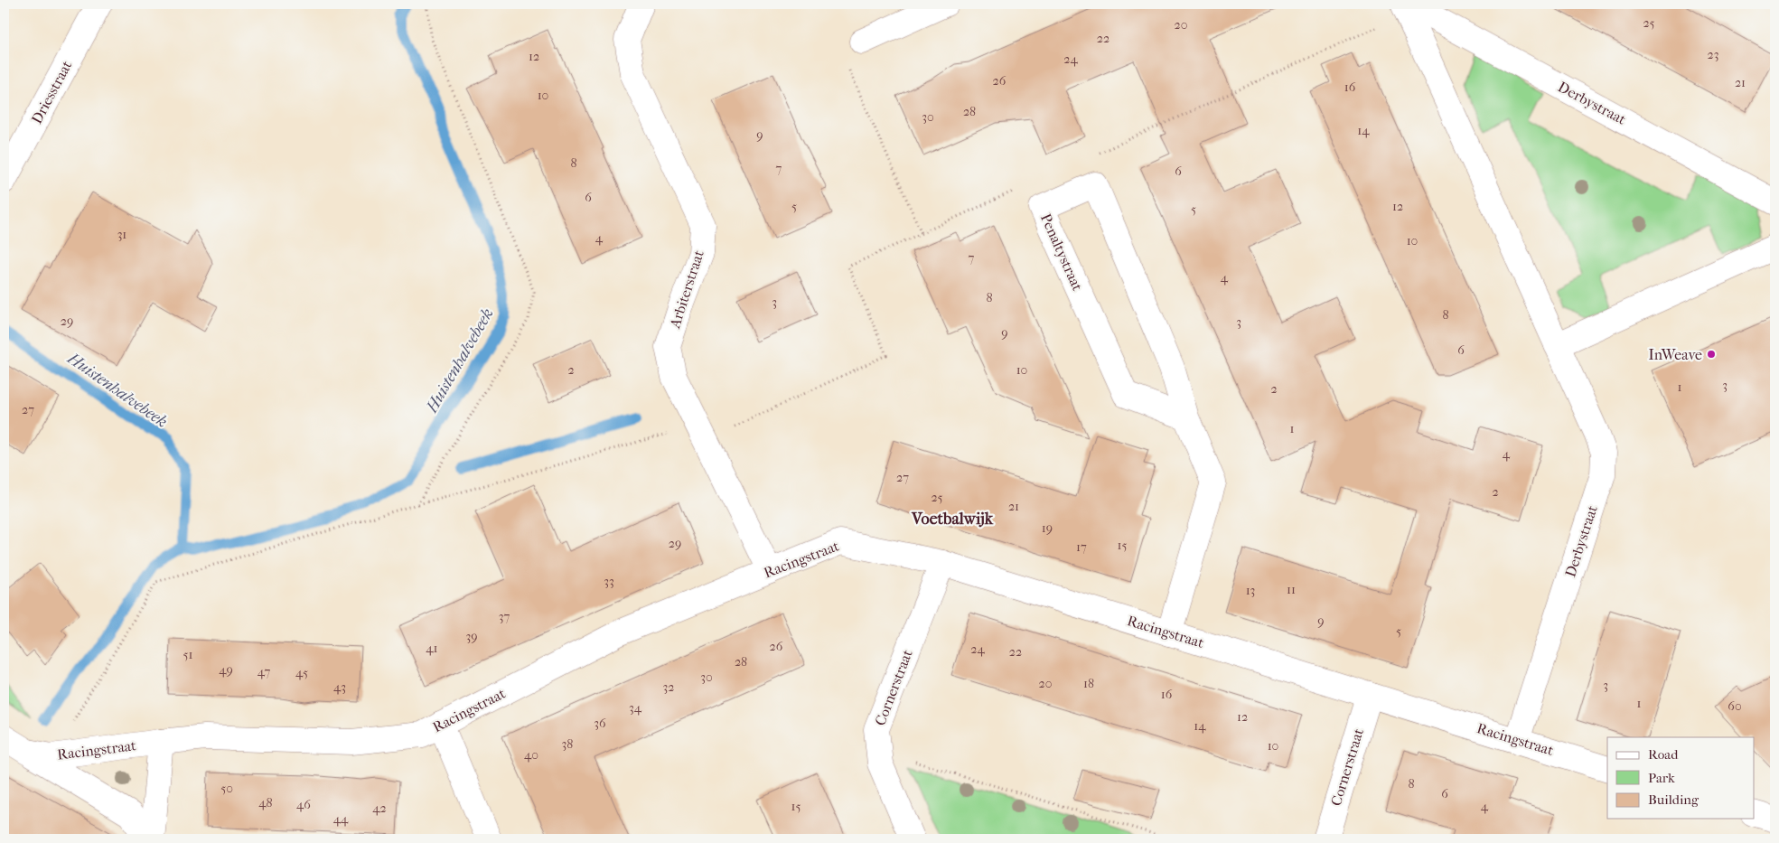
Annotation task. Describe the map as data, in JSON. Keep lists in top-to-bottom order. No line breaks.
{"streets":{"street":["Driesstraat","Derbystraat","Penaltystraat","Arbiterstraat","Racingstraat","Cornerstraat"]},"crossings":[["Derbystraat","Racingstraat"],["Penaltystraat","Racingstraat"],["Arbiterstraat","Racingstraat"],["Racingstraat","Cornerstraat"]],"districts":["Voetbalwijk"],"water":["Huistenhalvebeek"],"places":["InWeave"],"house_numbers":["25","20","22","23","12","24","26","21","16","10","28","30","14","9","8","7","6","6","5","12","5","31","4","10","7","4","8","3","8","29","3","9","6","2","10","3","1","2","27","1","4","27","2","25","21","19","29","15","17","33","11","13","37","9","5","39","26","41","24","22","51","28","49","47","45","30","20","18","3","43","32","16","1","60","34","12","36","14","38","10","40","8","50","6","48","46","15","4","42","44"],"legend":["Road","Park","Building"]}
